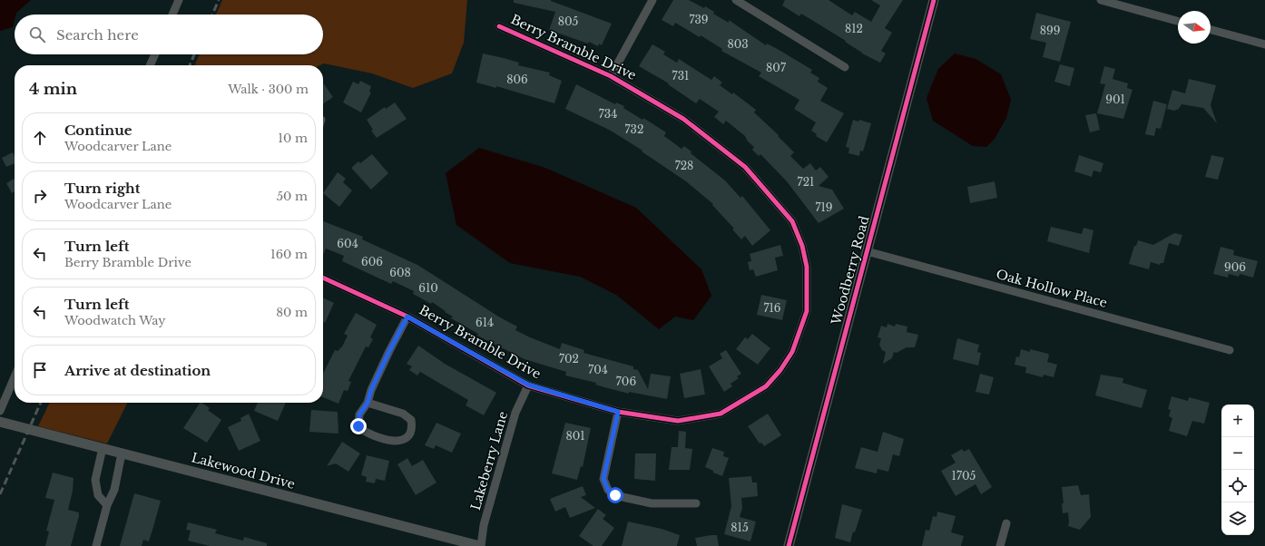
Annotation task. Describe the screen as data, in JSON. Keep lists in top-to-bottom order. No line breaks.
{"streets":{"street":["Berry Bramble Drive","Woodberry Road","Oak Hollow Place","Lakeberry Lane","Lakewood Drive"]},"crossings":[["Berry Bramble Drive","Lakeberry Lane"],["Woodberry Road","Oak Hollow Place"],["Lakeberry Lane","Lakewood Drive"]],"house_numbers":["739","805","812","899","803","807","731","806","901","734","732","728","721","719","604","606","906","608","610","716","614","702","704","706","801","1705","815"],"north":"right","page":{"search":"Search here","heading":["4 min","Walk · 300 m"],"list":[["Continue","Woodcarver Lane","10 m"],["Turn right","Woodcarver Lane","50 m"],["Turn left","Berry Bramble Drive","160 m"],["Turn left","Woodwatch Way","80 m"],"Arrive at destination"],"map_buttons":["+","−"]}}
